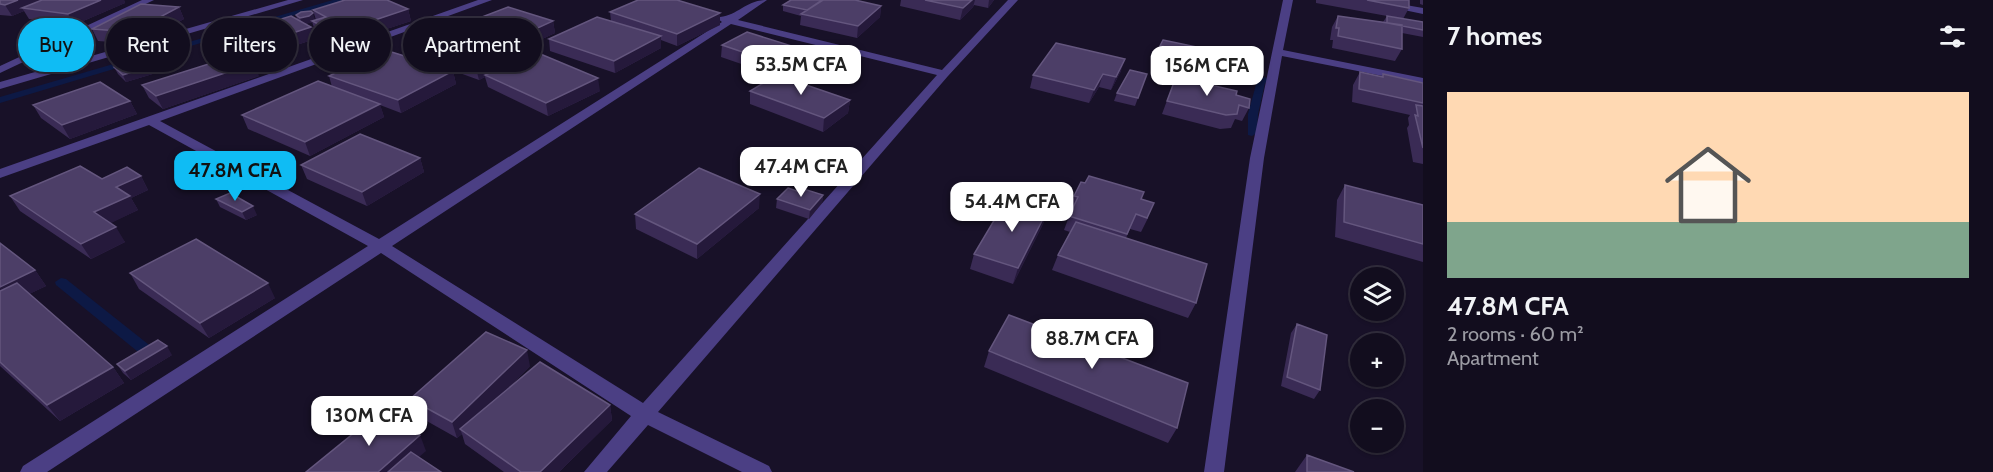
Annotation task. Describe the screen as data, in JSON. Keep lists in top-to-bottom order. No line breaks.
{"page":{"heading":"7 homes","chip":["Buy","Rent","Filters","New","Apartment"],"price":["53.5M CFA","156M CFA","47.4M CFA","47.8M CFA","54.4M CFA","88.7M CFA","130M CFA"],"list":[{"name":"47.8M CFA","note":"2 rooms · 60 m² · Apartment"}],"map_buttons":["+","−"]}}
